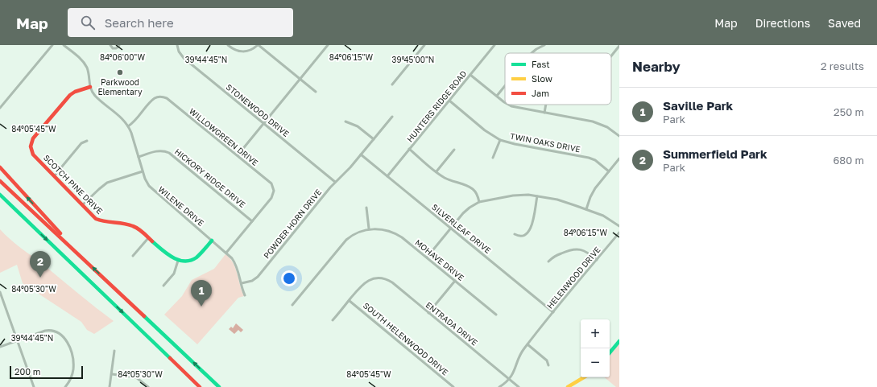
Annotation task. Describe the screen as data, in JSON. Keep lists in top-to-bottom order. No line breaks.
{"streets":{"main road":["SCOTCH PINE DRIVE"],"street":["HUNTERS RIDGE ROAD","STONEWOOD DRIVE","WILLOWGREEN DRIVE","TWIN OAKS DRIVE","HICKORY RIDGE DRIVE","WILENE DRIVE","POWDER HORN DRIVE","SILVERLEAF DRIVE","MOHAVE DRIVE","HELENWOOD DRIVE","ENTRADA DRIVE","SOUTH HELENWOOD DRIVE"]},"crossings":[["HUNTERS RIDGE ROAD","TWIN OAKS DRIVE"],["HUNTERS RIDGE ROAD","SILVERLEAF DRIVE"],["STONEWOOD DRIVE","POWDER HORN DRIVE"],["WILLOWGREEN DRIVE","HICKORY RIDGE DRIVE"],["WILLOWGREEN DRIVE","WILENE DRIVE"],["HICKORY RIDGE DRIVE","WILENE DRIVE"],["SCOTCH PINE DRIVE","WILENE DRIVE"],["WILENE DRIVE","POWDER HORN DRIVE"],["POWDER HORN DRIVE","SILVERLEAF DRIVE"],["SILVERLEAF DRIVE","HELENWOOD DRIVE"],["HELENWOOD DRIVE","ENTRADA DRIVE"],["ENTRADA DRIVE","SOUTH HELENWOOD DRIVE"]],"places":["Parkwood Elementary"],"legend":["Fast","Slow","Jam"],"scale_bar":"200 m","page":{"header":"Map","search":"Search here","nav":["Map","Directions","Saved"],"heading":["Nearby","2 results"],"list":[{"mark":"1","name":"Saville Park","note":"Park","value":"250 m"},{"mark":"2","name":"Summerfield Park","note":"Park","value":"680 m"}],"pins":["2","1"],"map_buttons":["+","−"],"scale":"200 m"},"coordinates":["84°06'00\"W","84°06'15\"W","39°44'45\"N","39°45'00\"N","84°05'45\"W","84°05'30\"W"]}
